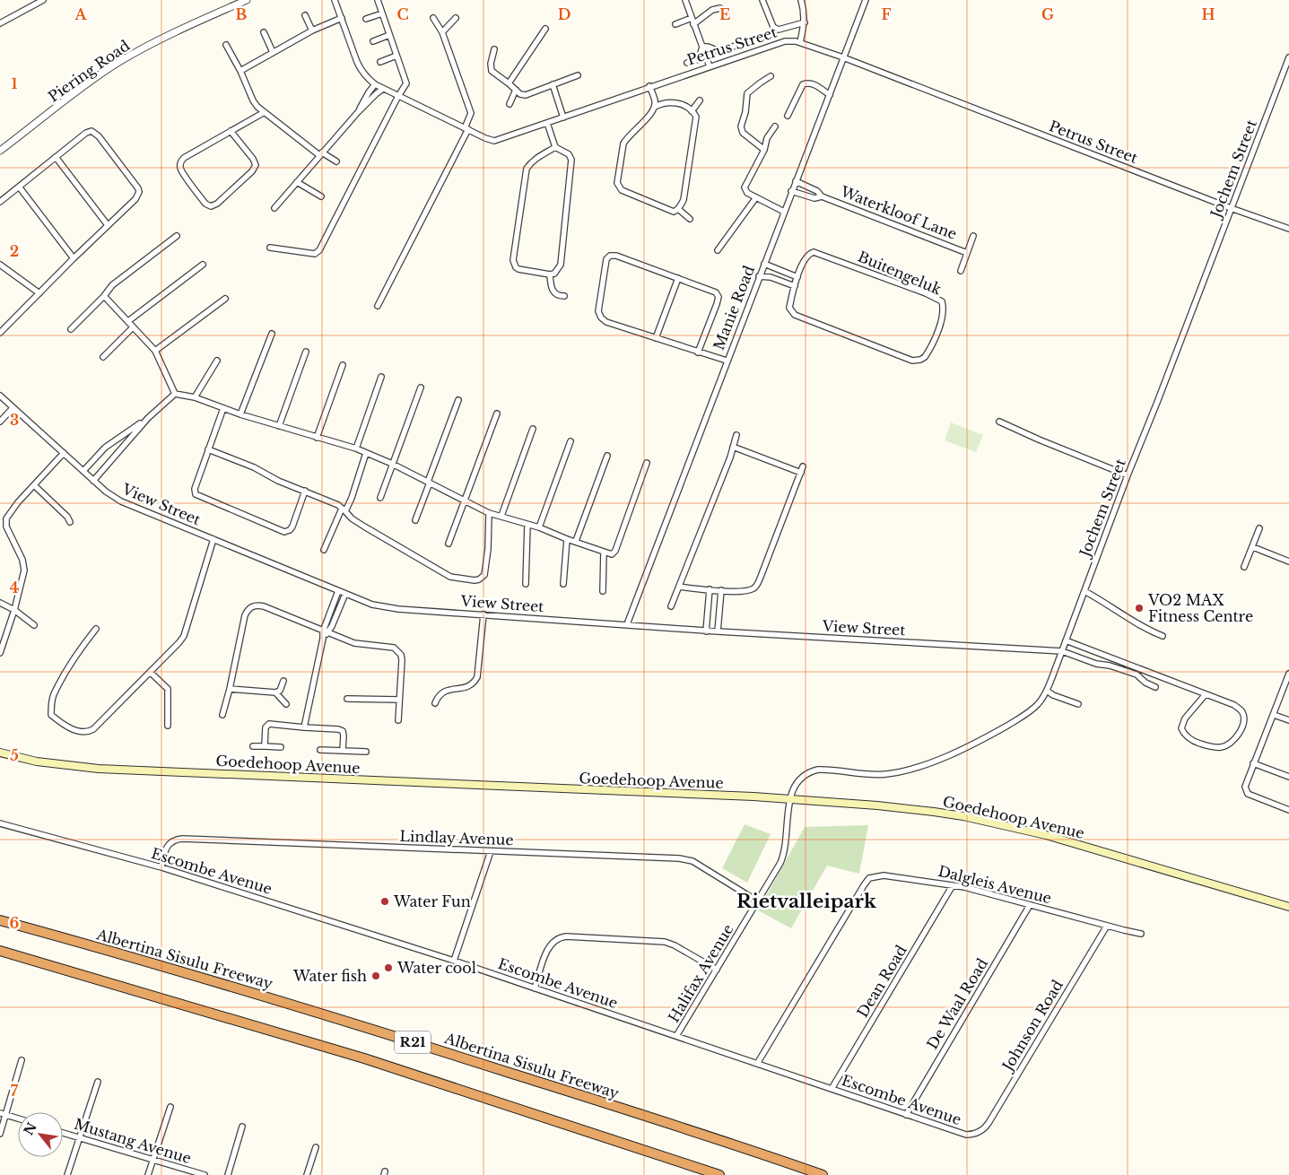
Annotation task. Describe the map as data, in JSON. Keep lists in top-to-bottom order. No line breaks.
{"streets":{"highway":["Albertina Sisulu Freeway","R21"],"main road":["Goedehoop Avenue"],"street":["Petrus Street","Piering Road","Jochem Street","Waterkloof Lane","Buitengeluk","Manie Road","View Street","Lindlay Avenue","Escombe Avenue","Dalgleis Avenue","Halifax Avenue","Dean Road","De Waal Road","Johnson Road","Mustang Avenue"]},"crossings":[["Petrus Street","Jochem Street"],["Petrus Street","Manie Road"],["Jochem Street","View Street"],["Jochem Street","Goedehoop Avenue"],["Jochem Street","Halifax Avenue"],["Waterkloof Lane","Manie Road"],["Manie Road","View Street"],["Goedehoop Avenue","Halifax Avenue"],["Lindlay Avenue","Escombe Avenue"],["Lindlay Avenue","Halifax Avenue"],["Escombe Avenue","Dalgleis Avenue"],["Escombe Avenue","Halifax Avenue"],["Escombe Avenue","Dean Road"],["Escombe Avenue","De Waal Road"],["Escombe Avenue","Johnson Road"],["Dalgleis Avenue","Dean Road"],["Dalgleis Avenue","De Waal Road"],["Dalgleis Avenue","Johnson Road"]],"districts":["Rietvalleipark"],"places":["VO2 MAX Fitness Centre","Water Fun","Water cool","Water fish"],"north":"top left","grid":{"columns":["A","B","C","D","E","F","G","H"],"rows":["1","2","3","4","5","6","7"]}}
